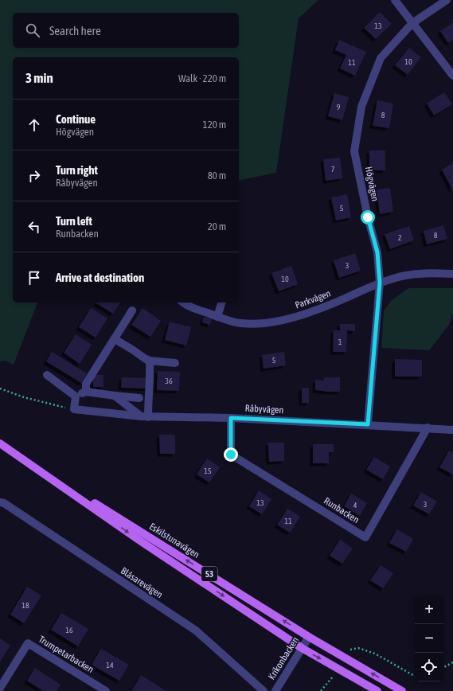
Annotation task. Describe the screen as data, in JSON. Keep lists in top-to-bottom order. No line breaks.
{"streets":{"main road":["Eskilstunavägen","53"],"street":["Högvägen","Parkvägen","Råbyvägen","Runbacken","Blåsarevägen","Trumpetarbacken","Krikonbacken"]},"crossings":[["Högvägen","Parkvägen"],["Högvägen","Råbyvägen"],["Råbyvägen","Runbacken"],["Eskilstunavägen","Krikonbacken"]],"house_numbers":["13","10","11","9","8","7","5","8","2","3","10","1","5","36","15","13","3","4","11","18","16","14"],"page":{"search":"Search here","heading":["3 min","Walk · 220 m"],"list":[["Continue","Högvägen","120 m"],["Turn right","Råbyvägen","80 m"],["Turn left","Runbacken","20 m"],"Arrive at destination"],"map_buttons":["+","−"]}}
